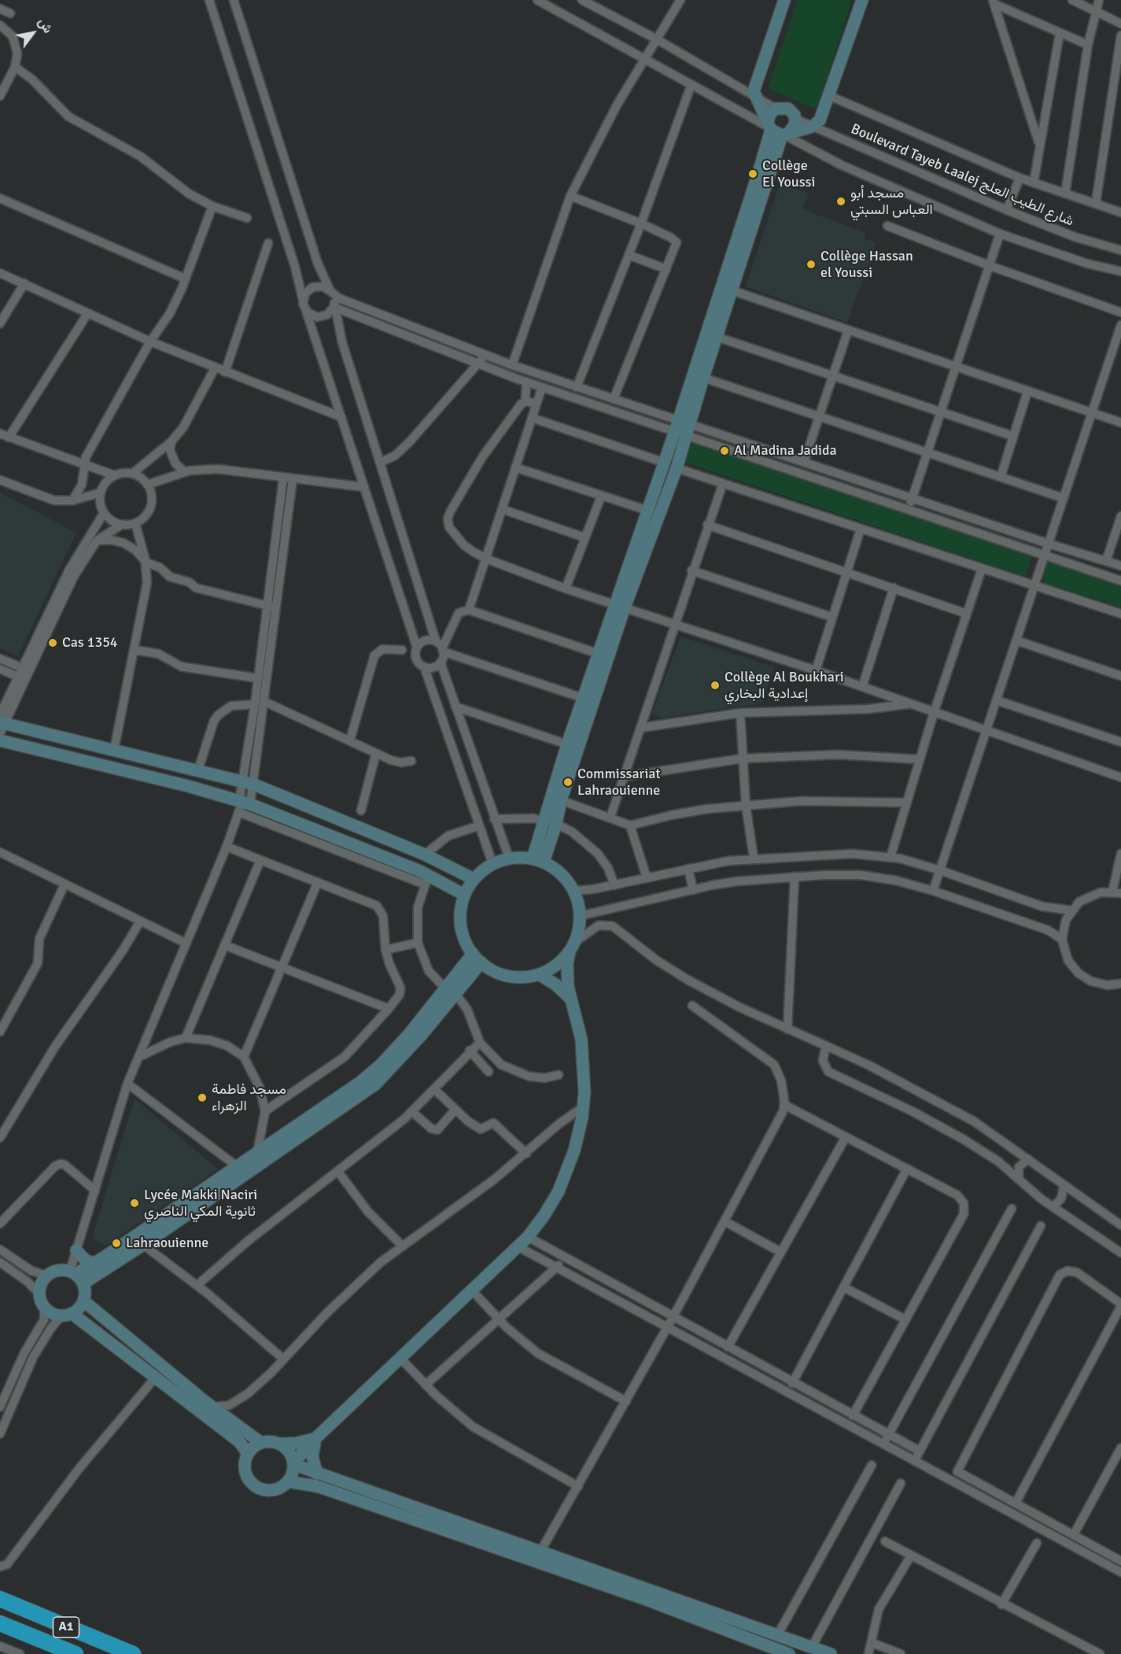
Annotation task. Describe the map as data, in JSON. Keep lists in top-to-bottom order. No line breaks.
{"streets":{"highway":["A1"],"street":["Boulevard Tayeb Laalej شارع الطيب العلج"]},"places":["Collège El Youssi","مسجد أبو العباس السبتي","Collège Hassan el Youssi","Al Madina Jadida","Cas 1354","Collège Al Boukhari إعدادية البخاري","Commissariat Lahraouienne","مسجد فاطمة الزهراء","Lycée Makki Naciri ثانوية المكي الناصري","Lahraouienne"],"north":"top right"}
